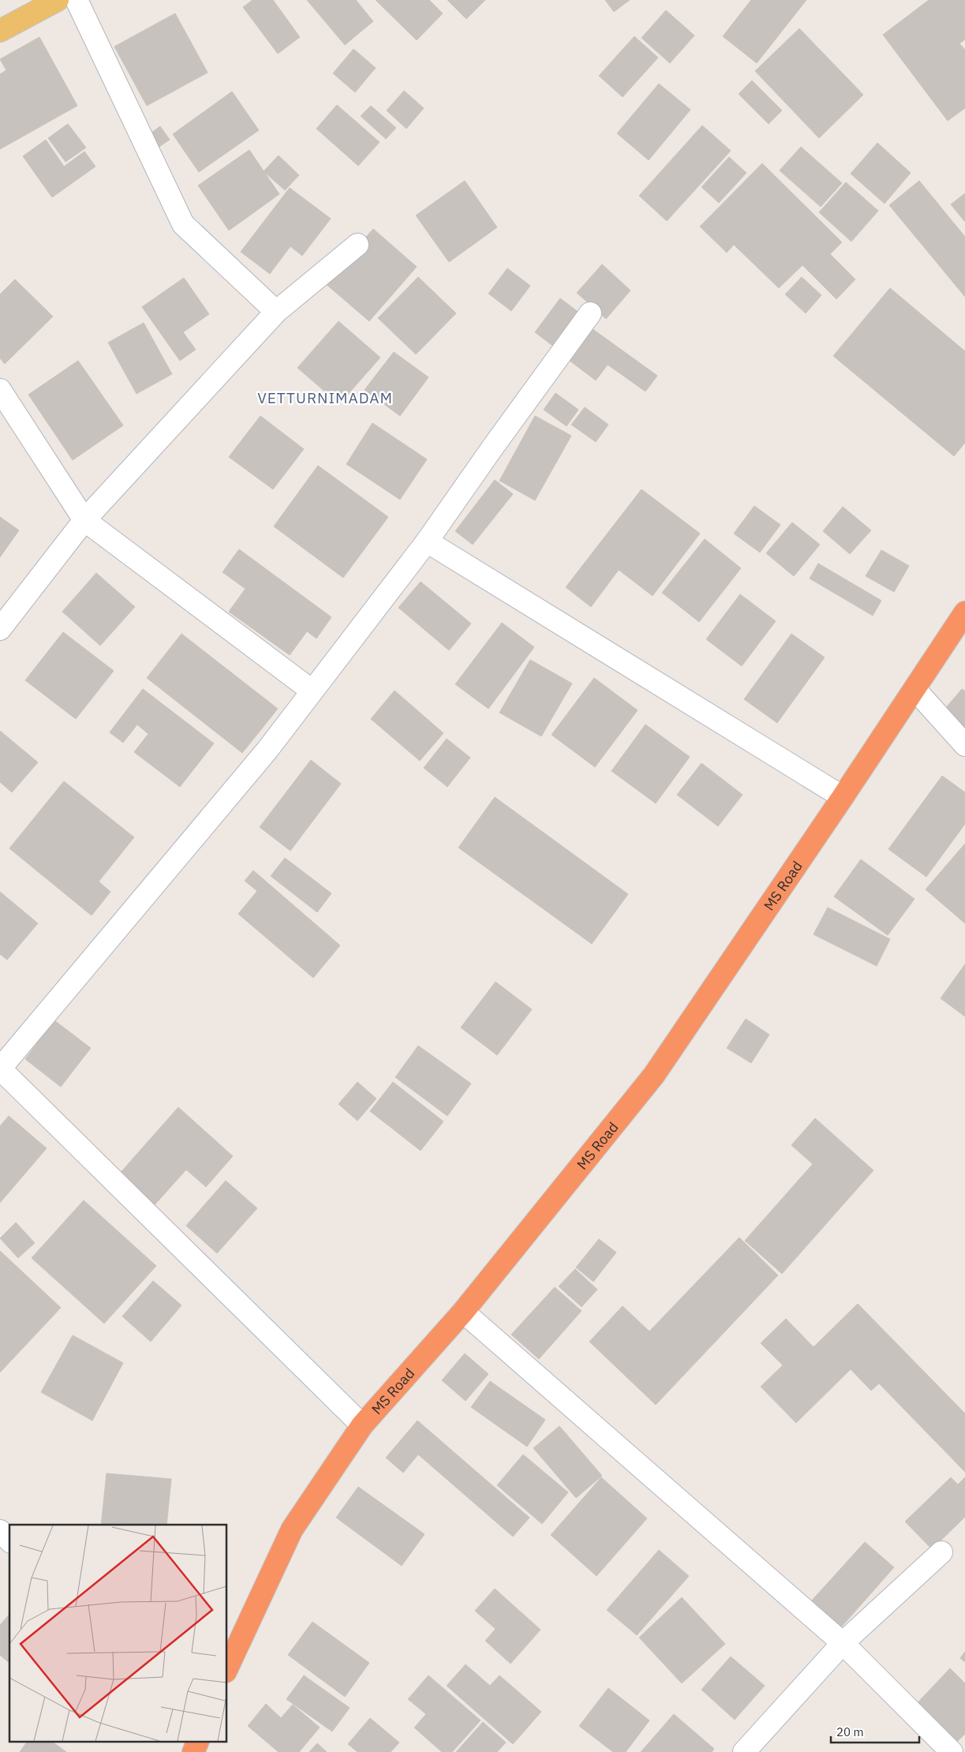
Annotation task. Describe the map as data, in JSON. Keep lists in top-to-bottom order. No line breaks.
{"streets":{"highway":["MS Road"]},"districts":["VETTURNIMADAM"],"scale_bar":"20 m"}
